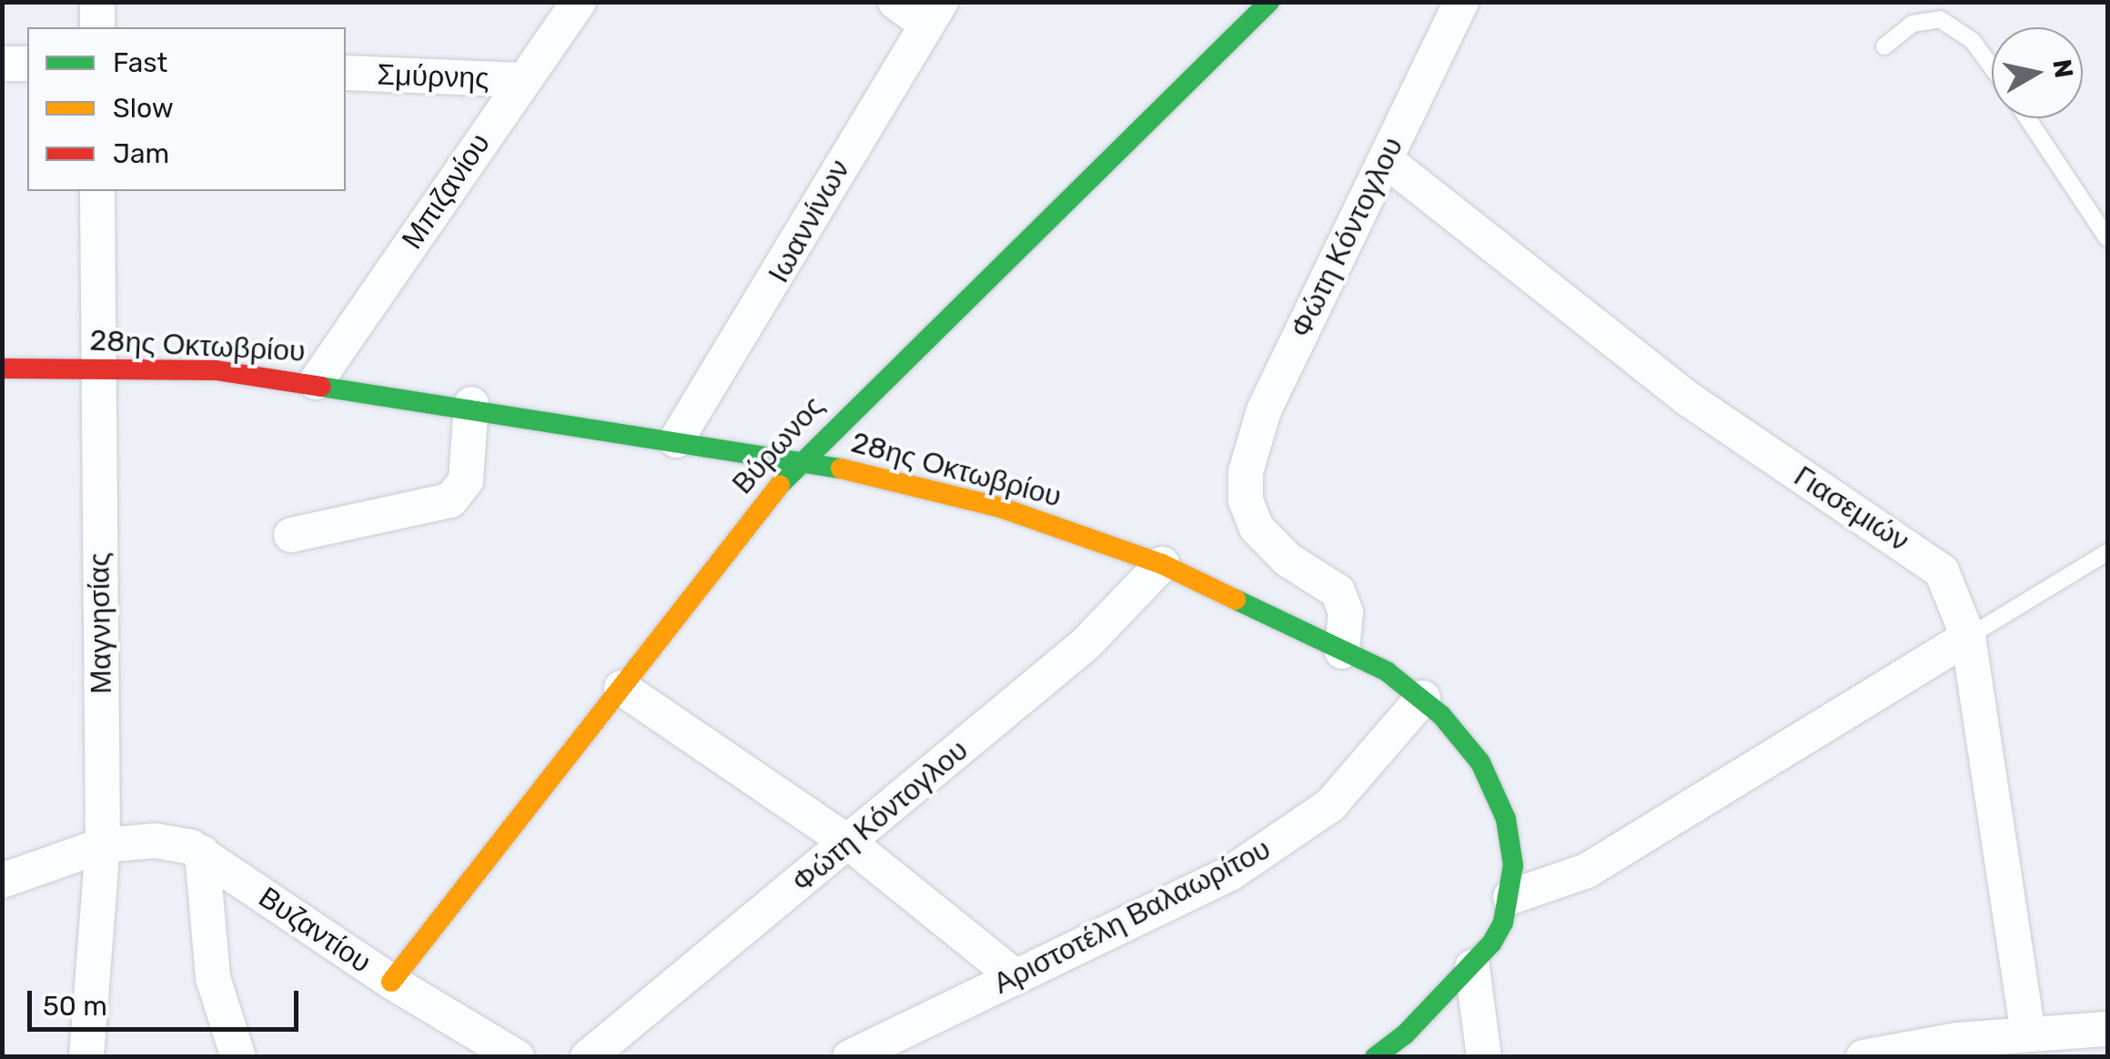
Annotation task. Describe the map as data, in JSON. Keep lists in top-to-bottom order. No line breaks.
{"streets":{"street":["Σμύρνης","Μπιζανίου","Ιωαννίνων","Φώτη Κόντογλου","28ης Οκτωβρίου","Βύρωνος","Γιασεμιών","Μαγνησίας","Αριστοτέλη Βαλαωρίτου","Βυζαντίου"]},"crossings":[["Σμύρνης","Μπιζανίου"],["Μπιζανίου","28ης Οκτωβρίου"],["Ιωαννίνων","28ης Οκτωβρίου"],["Φώτη Κόντογλου","28ης Οκτωβρίου"],["Φώτη Κόντογλου","Γιασεμιών"],["28ης Οκτωβρίου","Βύρωνος"],["28ης Οκτωβρίου","Μαγνησίας"],["28ης Οκτωβρίου","Αριστοτέλη Βαλαωρίτου"],["Βύρωνος","Βυζαντίου"],["Μαγνησίας","Βυζαντίου"]],"legend":["Fast","Slow","Jam"],"scale_bar":"50 m","north":"right"}
